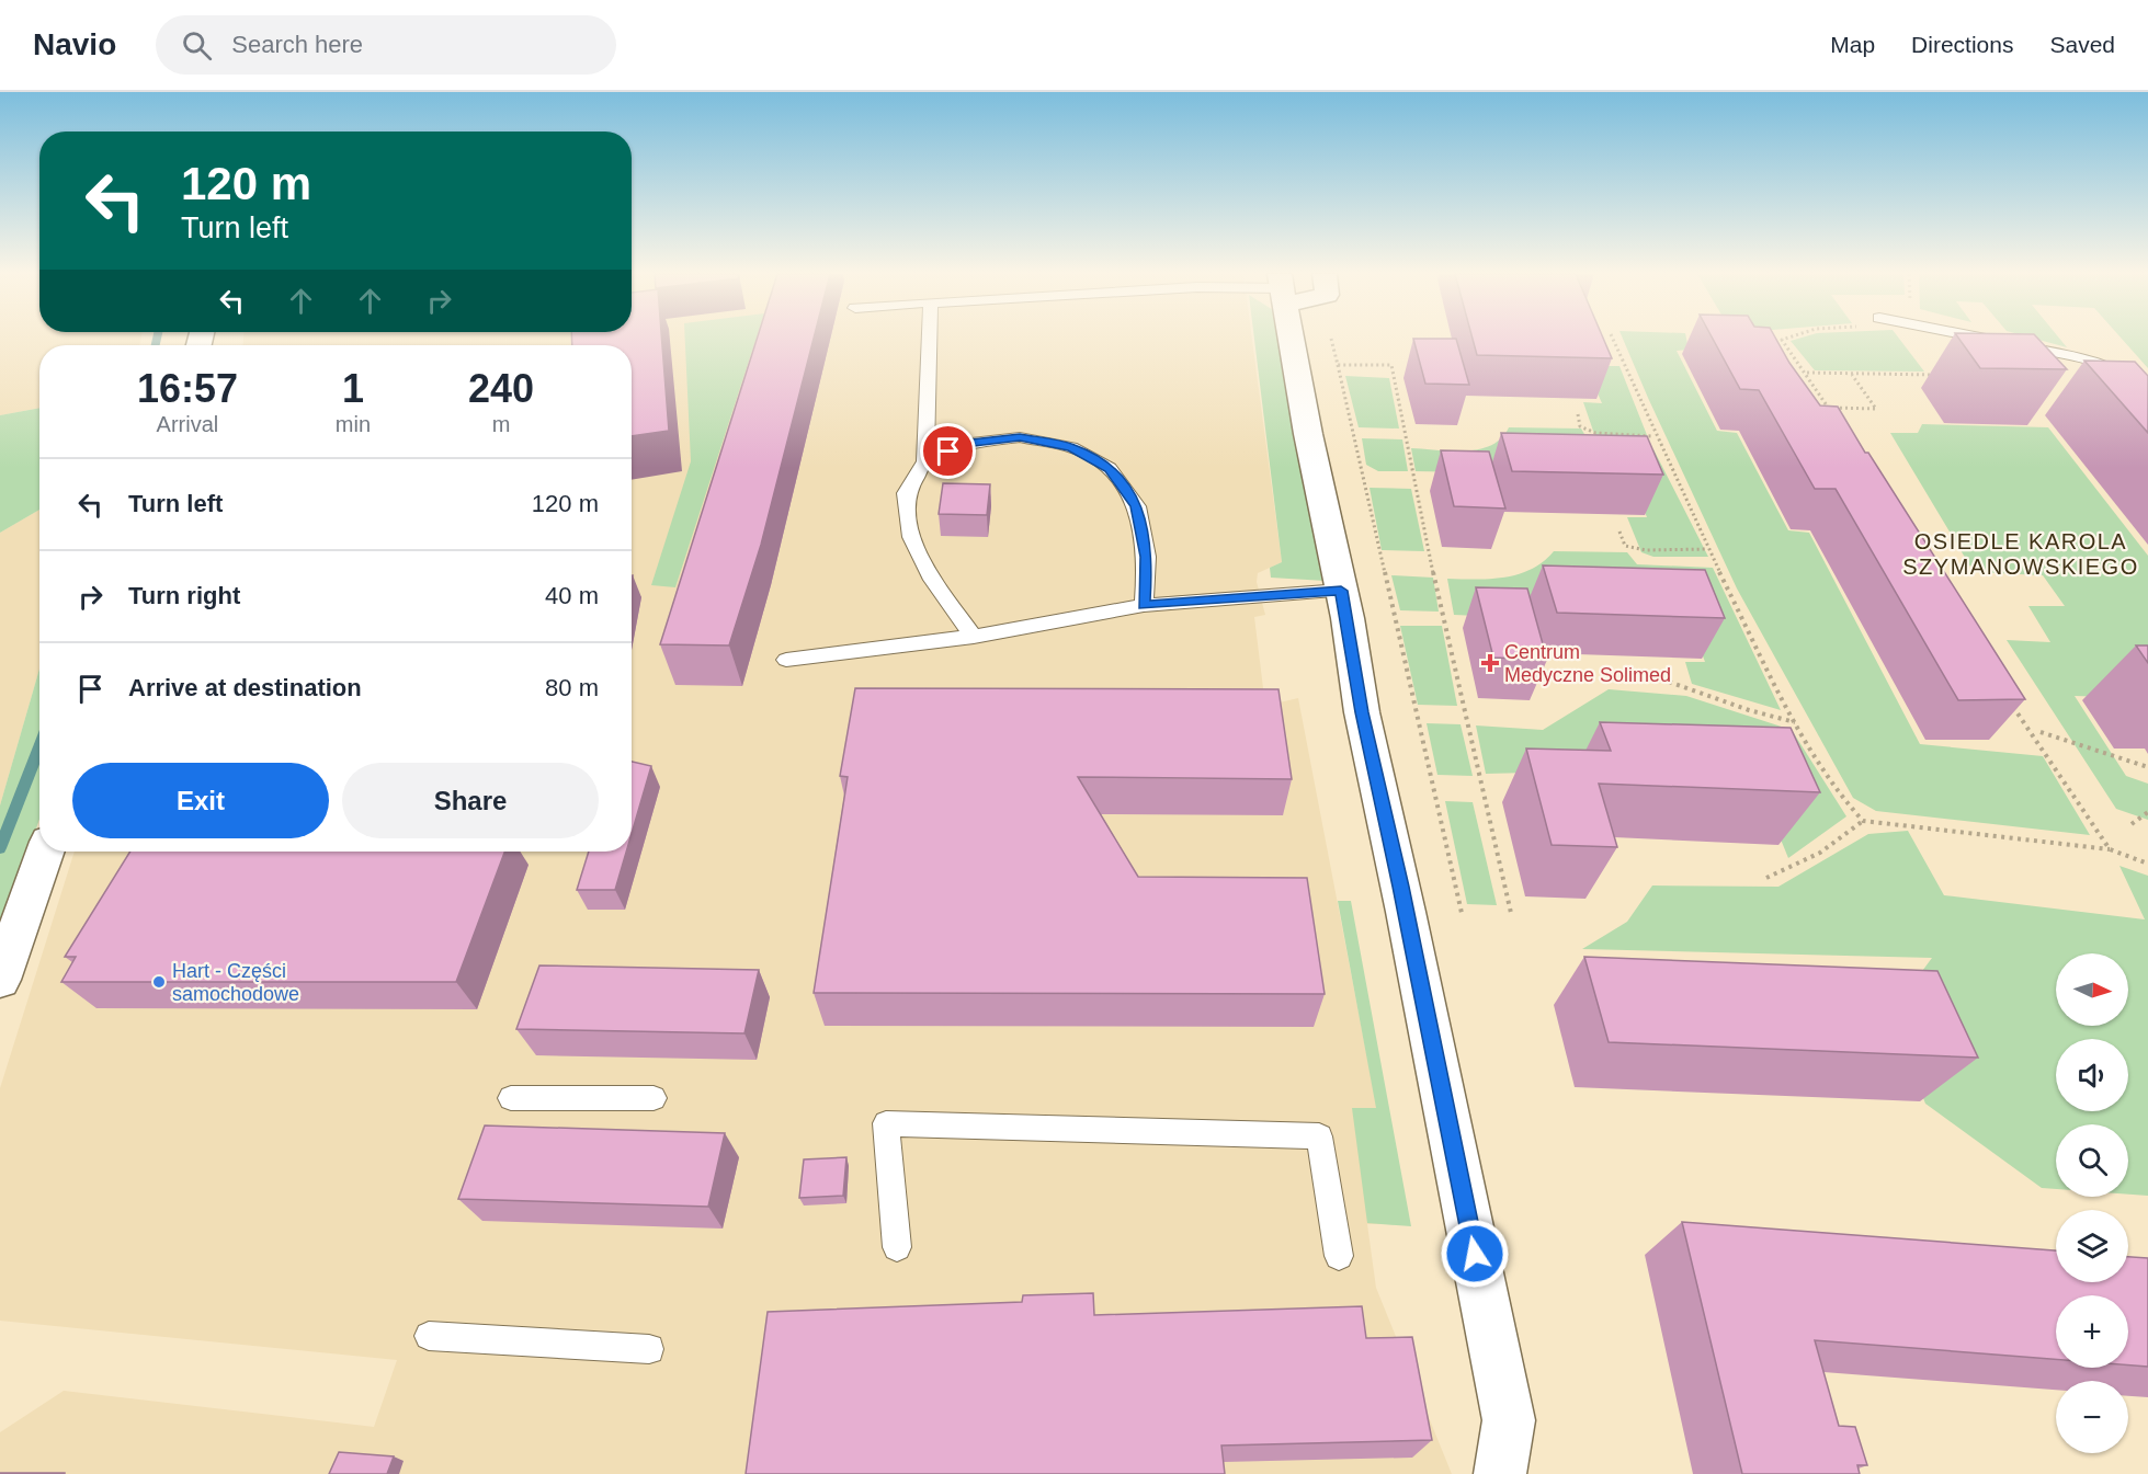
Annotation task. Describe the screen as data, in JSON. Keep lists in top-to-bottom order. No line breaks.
{"districts":["OSIEDLE KAROLA SZYMANOWSKIEGO"],"places":{"health":["Centrum Medyczne Solimed"],"other":["Hart - Części samochodowe"]},"north":"right","page":{"header":"Navio","search":"Search here","nav":["Map","Directions","Saved"],"turn":["120 m","Turn left"],"eta":["16:57","Arrival","1","min","240","m"],"list":[{"name":"Turn left","value":"120 m"},{"name":"Turn right","value":"40 m"},{"name":"Arrive at destination","value":"80 m"}],"buttons":["Exit","Share"],"map_buttons":["+","−"]}}
